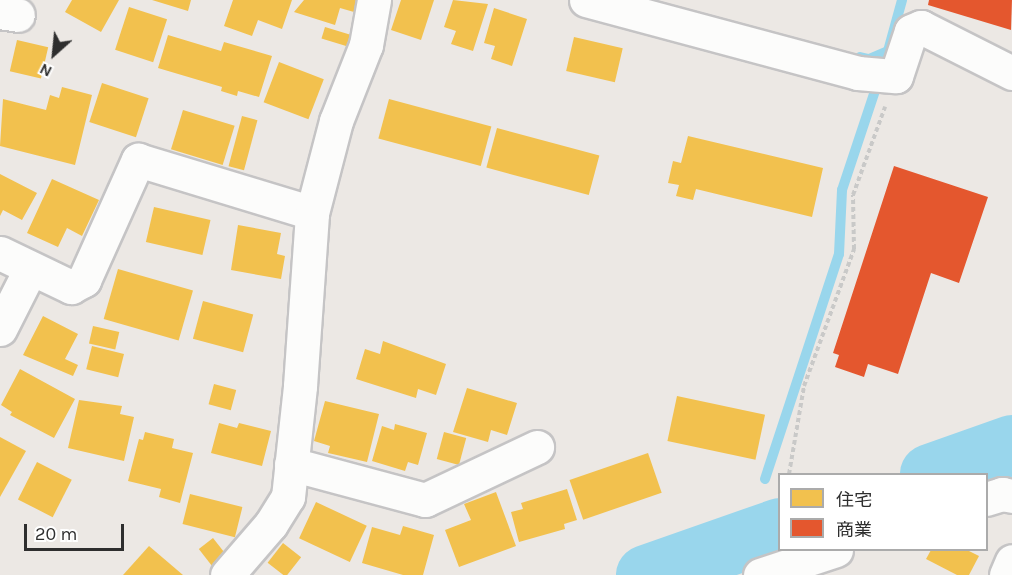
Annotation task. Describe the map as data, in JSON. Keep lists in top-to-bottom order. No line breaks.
{"legend":["住宅","商業"],"scale_bar":"20 m","north":"bottom left"}
